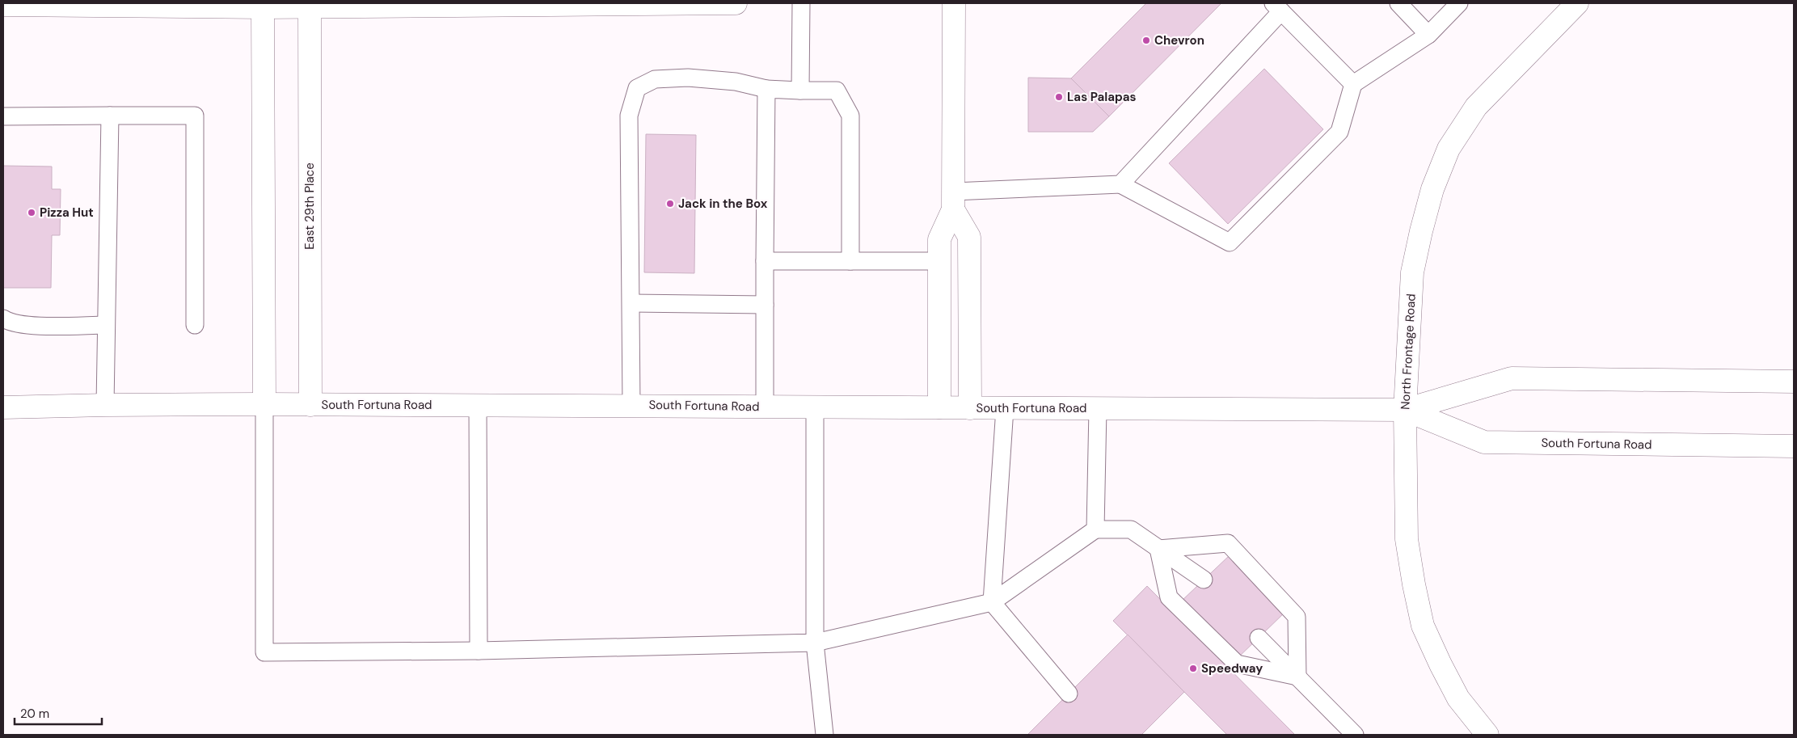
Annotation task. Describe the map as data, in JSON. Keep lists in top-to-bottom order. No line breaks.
{"streets":{"main road":["East 29th Place","North Frontage Road","South Fortuna Road"]},"crossings":[["East 29th Place","South Fortuna Road"],["North Frontage Road","South Fortuna Road"]],"places":["Chevron","Las Palapas","Jack in the Box","Pizza Hut","Speedway"],"scale_bar":"20 m"}
